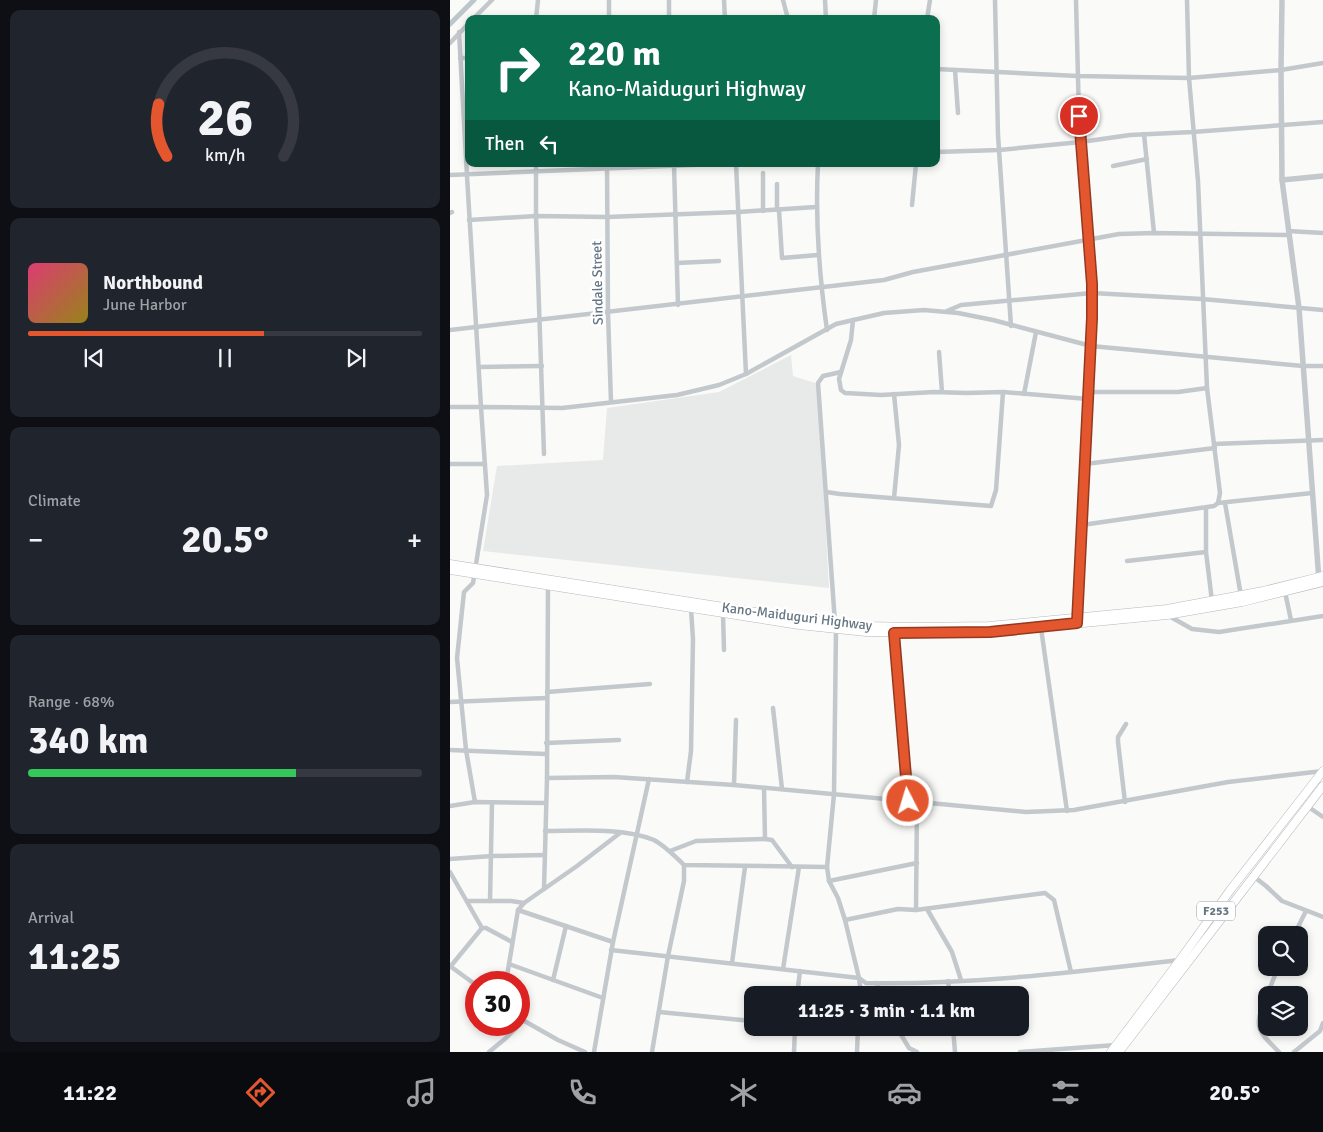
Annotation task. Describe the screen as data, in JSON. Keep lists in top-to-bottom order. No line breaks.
{"streets":{"main road":["Kano-Maiduguri Highway","F253"],"street":["Sindale Street"]},"page":{"turn":["220 m","Kano-Maiduguri Highway"],"then":"Then","song":["Northbound","June Harbor"],"tile":["Climate",["Range · 68%","340 km"],["Arrival","11:25"]],"heat":["−","20.5°","+"],"limit":"30","trip":"11:25 · 3 min · 1.1 km","tabs":["11:22","20.5°"],"gauge":["26","km/h"]}}
